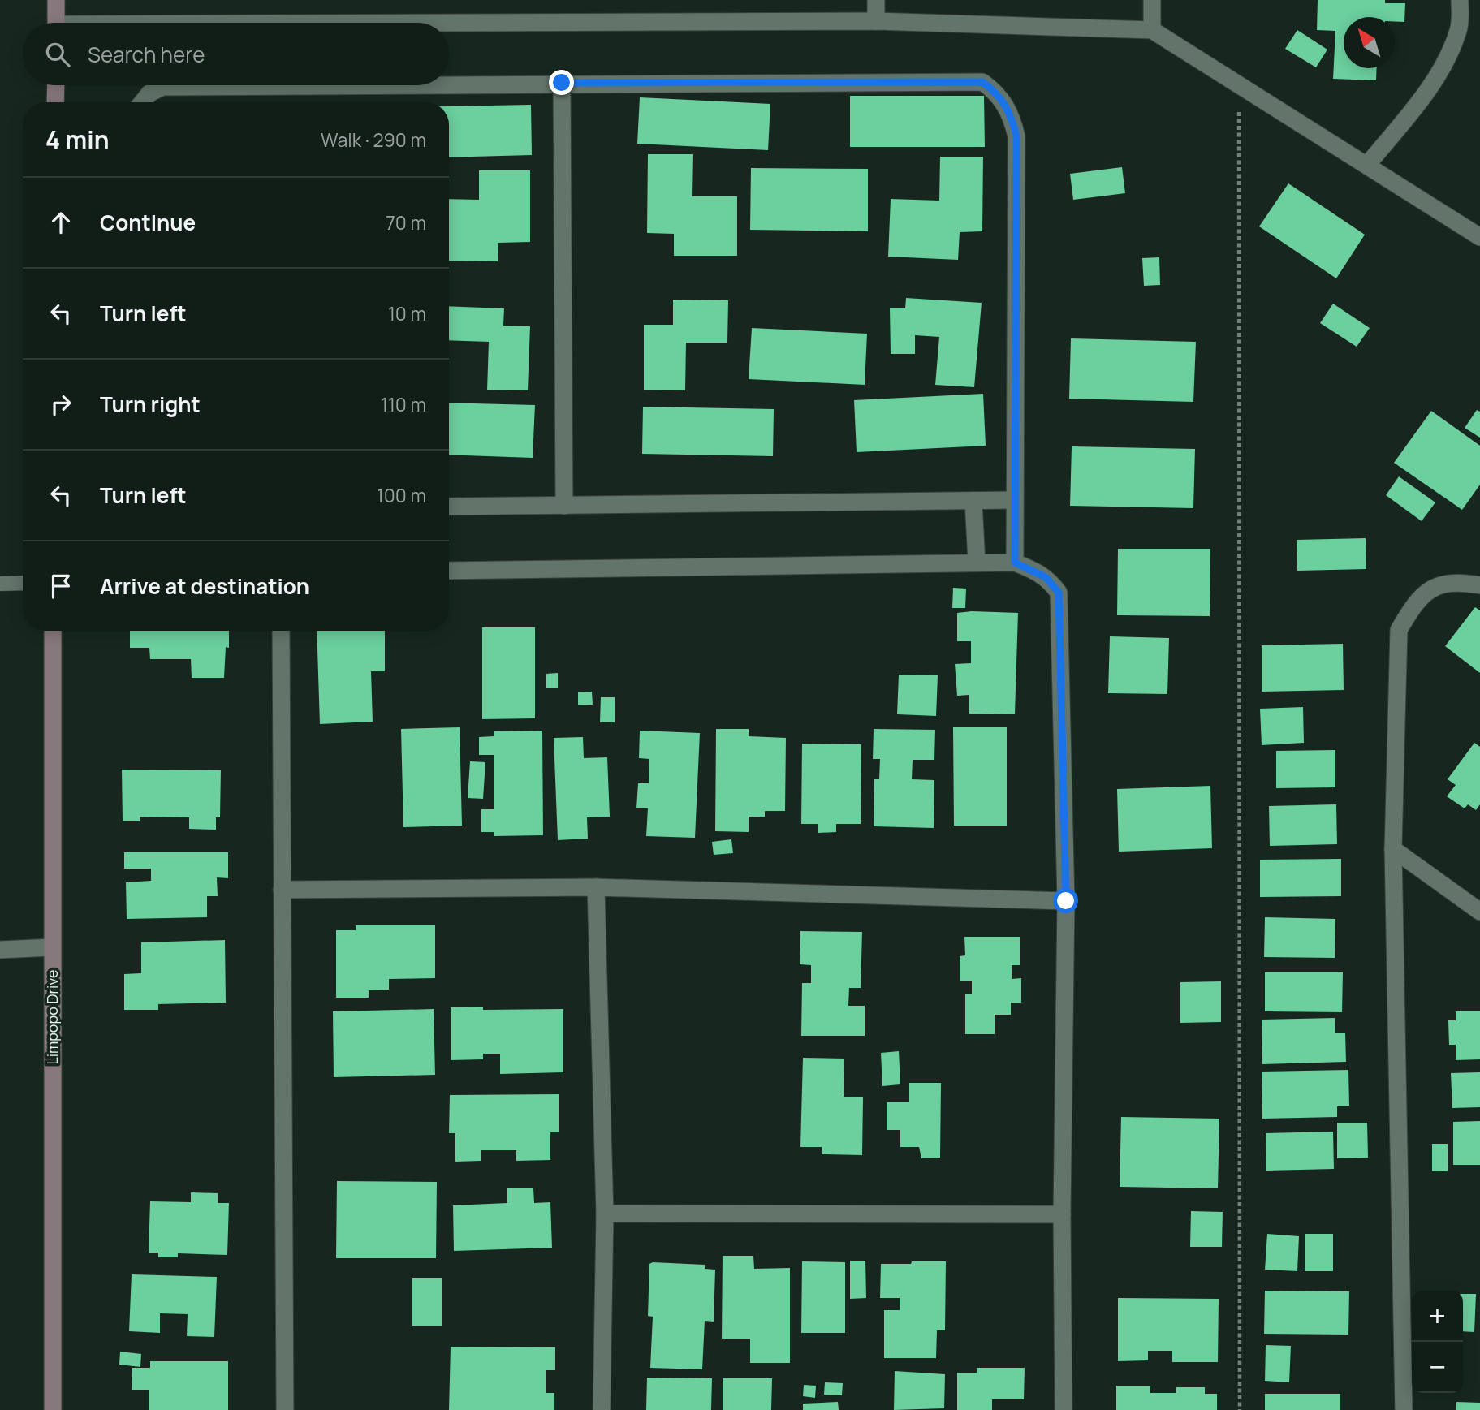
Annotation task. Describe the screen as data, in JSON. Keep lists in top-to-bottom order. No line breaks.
{"streets":{"street":["Limpopo Drive"]},"north":"top left","page":{"search":"Search here","heading":["4 min","Walk · 290 m"],"list":[["Continue","70 m"],["Turn left","10 m"],["Turn right","110 m"],["Turn left","100 m"],"Arrive at destination"],"map_buttons":["+","−"]}}
